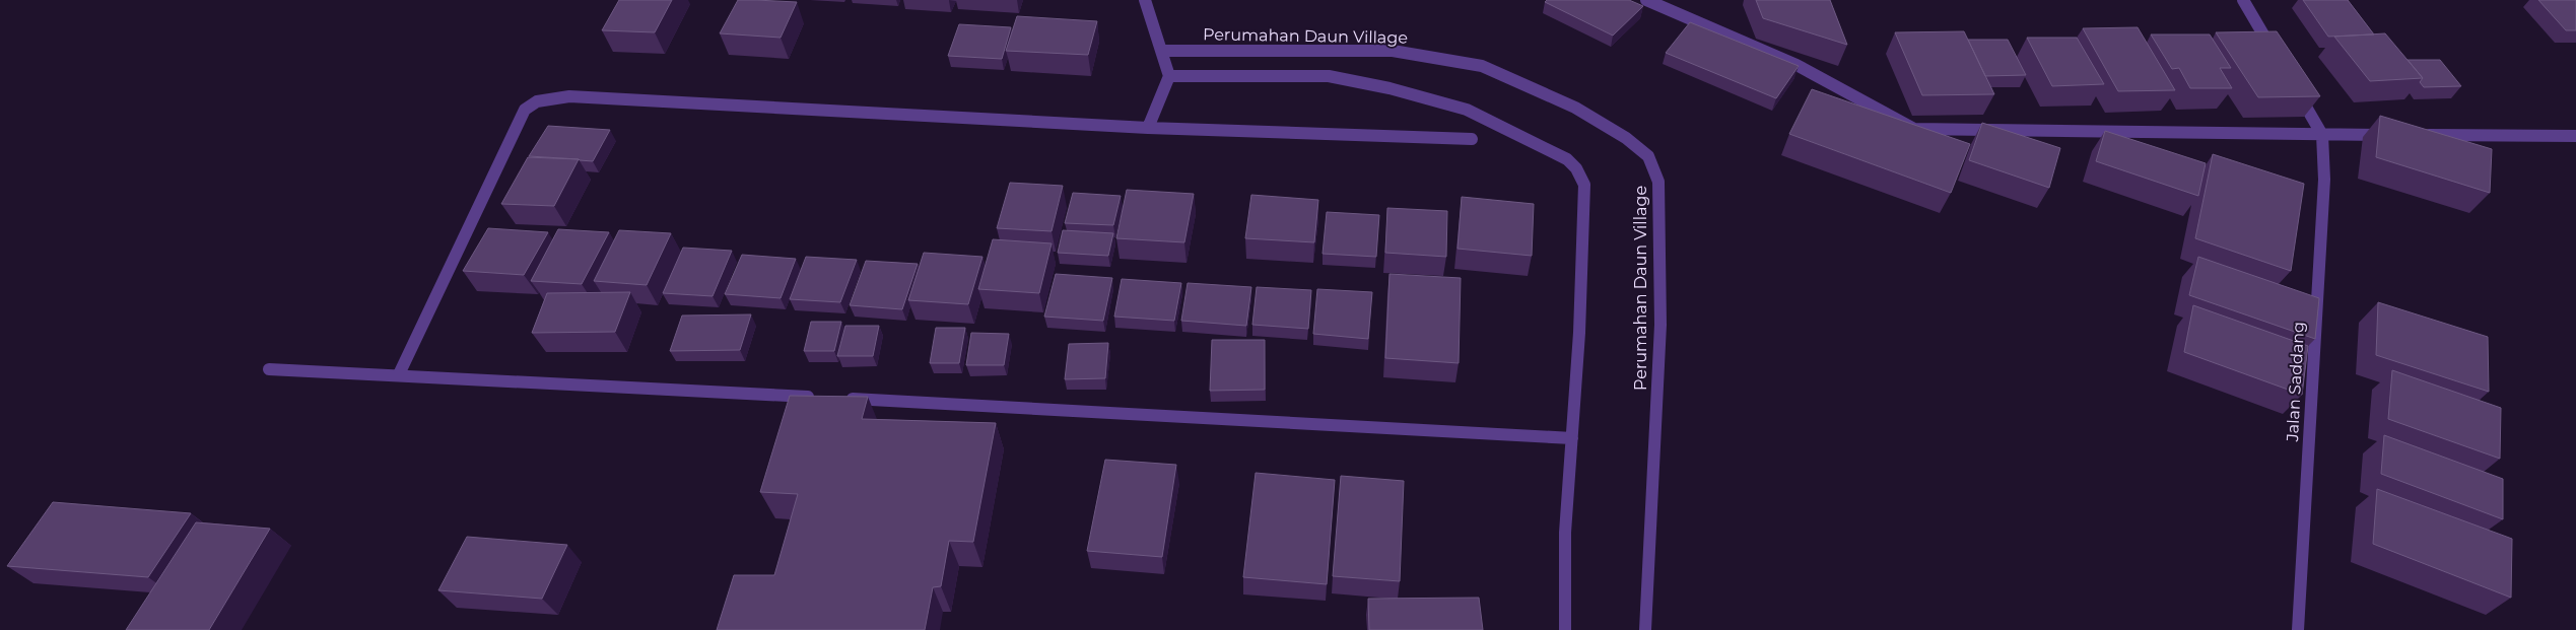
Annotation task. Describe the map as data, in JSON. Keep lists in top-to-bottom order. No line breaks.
{"streets":{"street":["Perumahan Daun Village","Jalan Saddang"]}}
